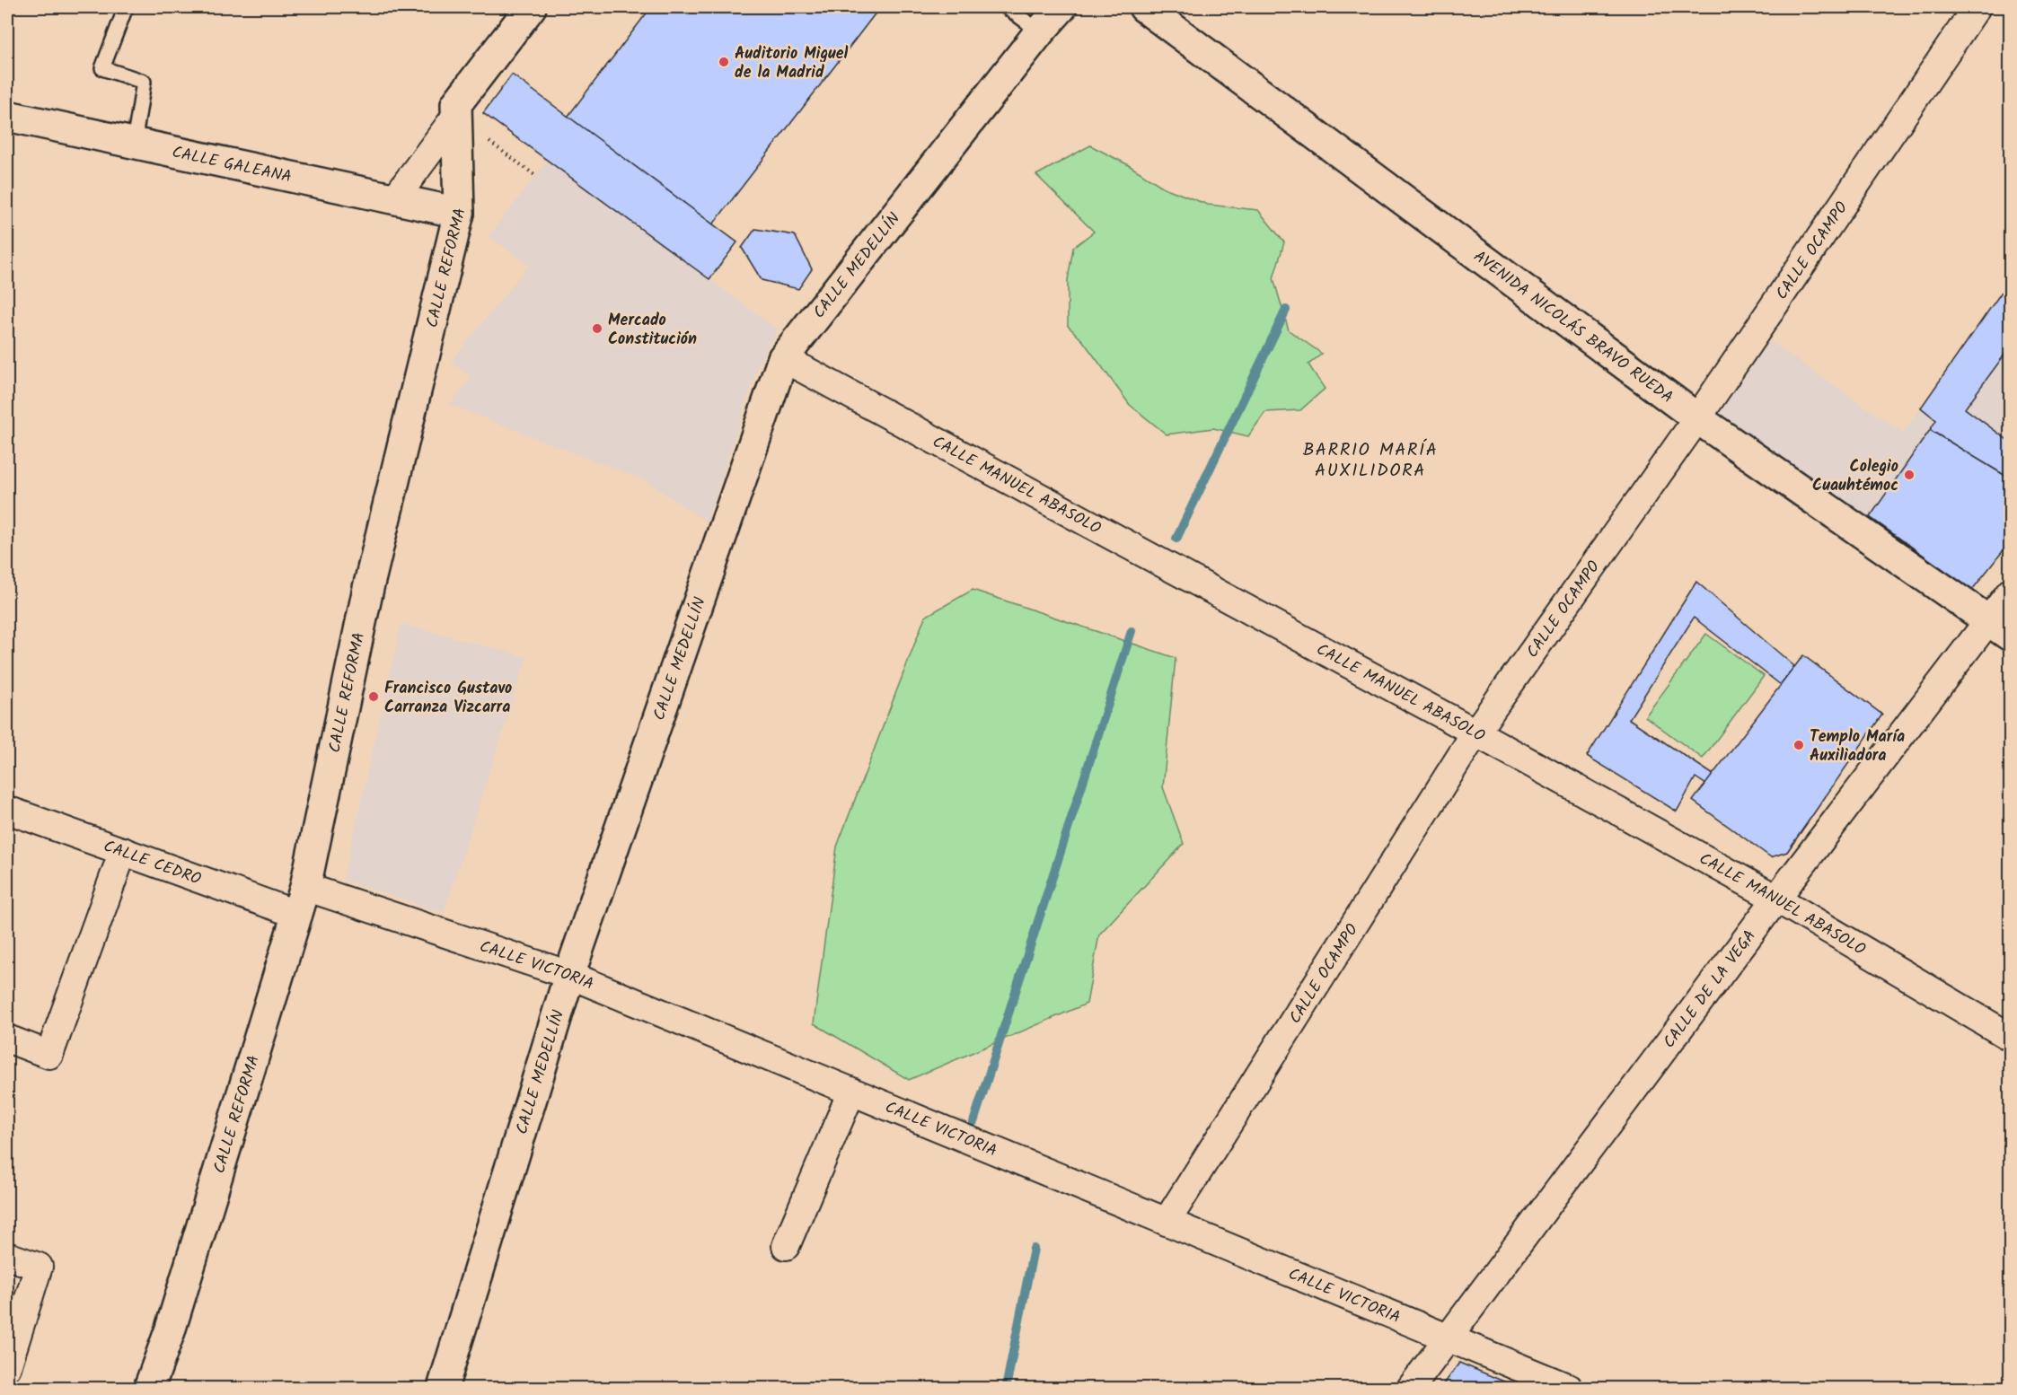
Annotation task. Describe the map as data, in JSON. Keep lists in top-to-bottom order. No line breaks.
{"streets":{"street":["CALLE GALEANA","CALLE OCAMPO","CALLE MEDELLÍN","CALLE REFORMA","AVENIDA NICOLÁS BRAVO RUEDA","CALLE MANUEL ABASOLO","CALLE CEDRO","CALLE VICTORIA","CALLE DE LA VEGA"]},"crossings":[["CALLE GALEANA","CALLE REFORMA"],["CALLE OCAMPO","AVENIDA NICOLÁS BRAVO RUEDA"],["CALLE OCAMPO","CALLE MANUEL ABASOLO"],["CALLE OCAMPO","CALLE VICTORIA"],["CALLE MEDELLÍN","CALLE MANUEL ABASOLO"],["CALLE MEDELLÍN","CALLE VICTORIA"],["CALLE REFORMA","CALLE CEDRO"],["CALLE REFORMA","CALLE VICTORIA"],["AVENIDA NICOLÁS BRAVO RUEDA","CALLE DE LA VEGA"],["CALLE MANUEL ABASOLO","CALLE DE LA VEGA"],["CALLE CEDRO","CALLE VICTORIA"],["CALLE VICTORIA","CALLE DE LA VEGA"]],"districts":["BARRIO MARÍA AUXILIDORA"],"places":["Auditorio Miguel de la Madrid","Mercado Constitución","Colegio Cuauhtémoc","Francisco Gustavo Carranza Vizcarra","Templo María Auxiliadora"]}
